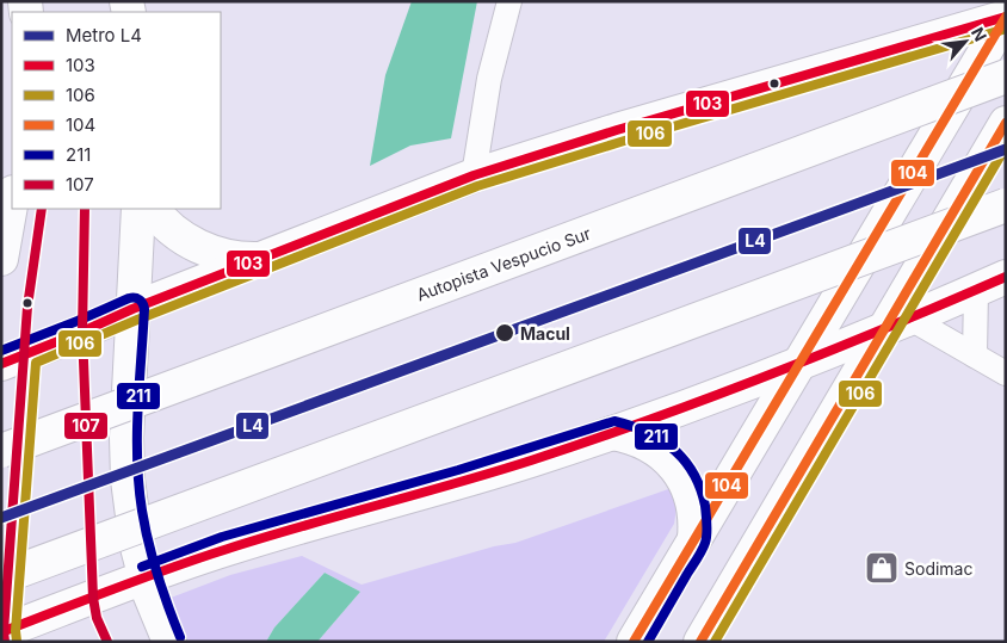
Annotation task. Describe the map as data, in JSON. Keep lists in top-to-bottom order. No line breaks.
{"streets":{"main road":["Autopista Vespucio Sur"]},"places":{"other":["Macul"],"shop":["Sodimac"]},"lines":["transit line 103","transit line 104","transit line 106","metro line L4","transit line 107","transit line 211"],"legend":["Metro L4","103","106","104","211","107"],"north":"top right"}
